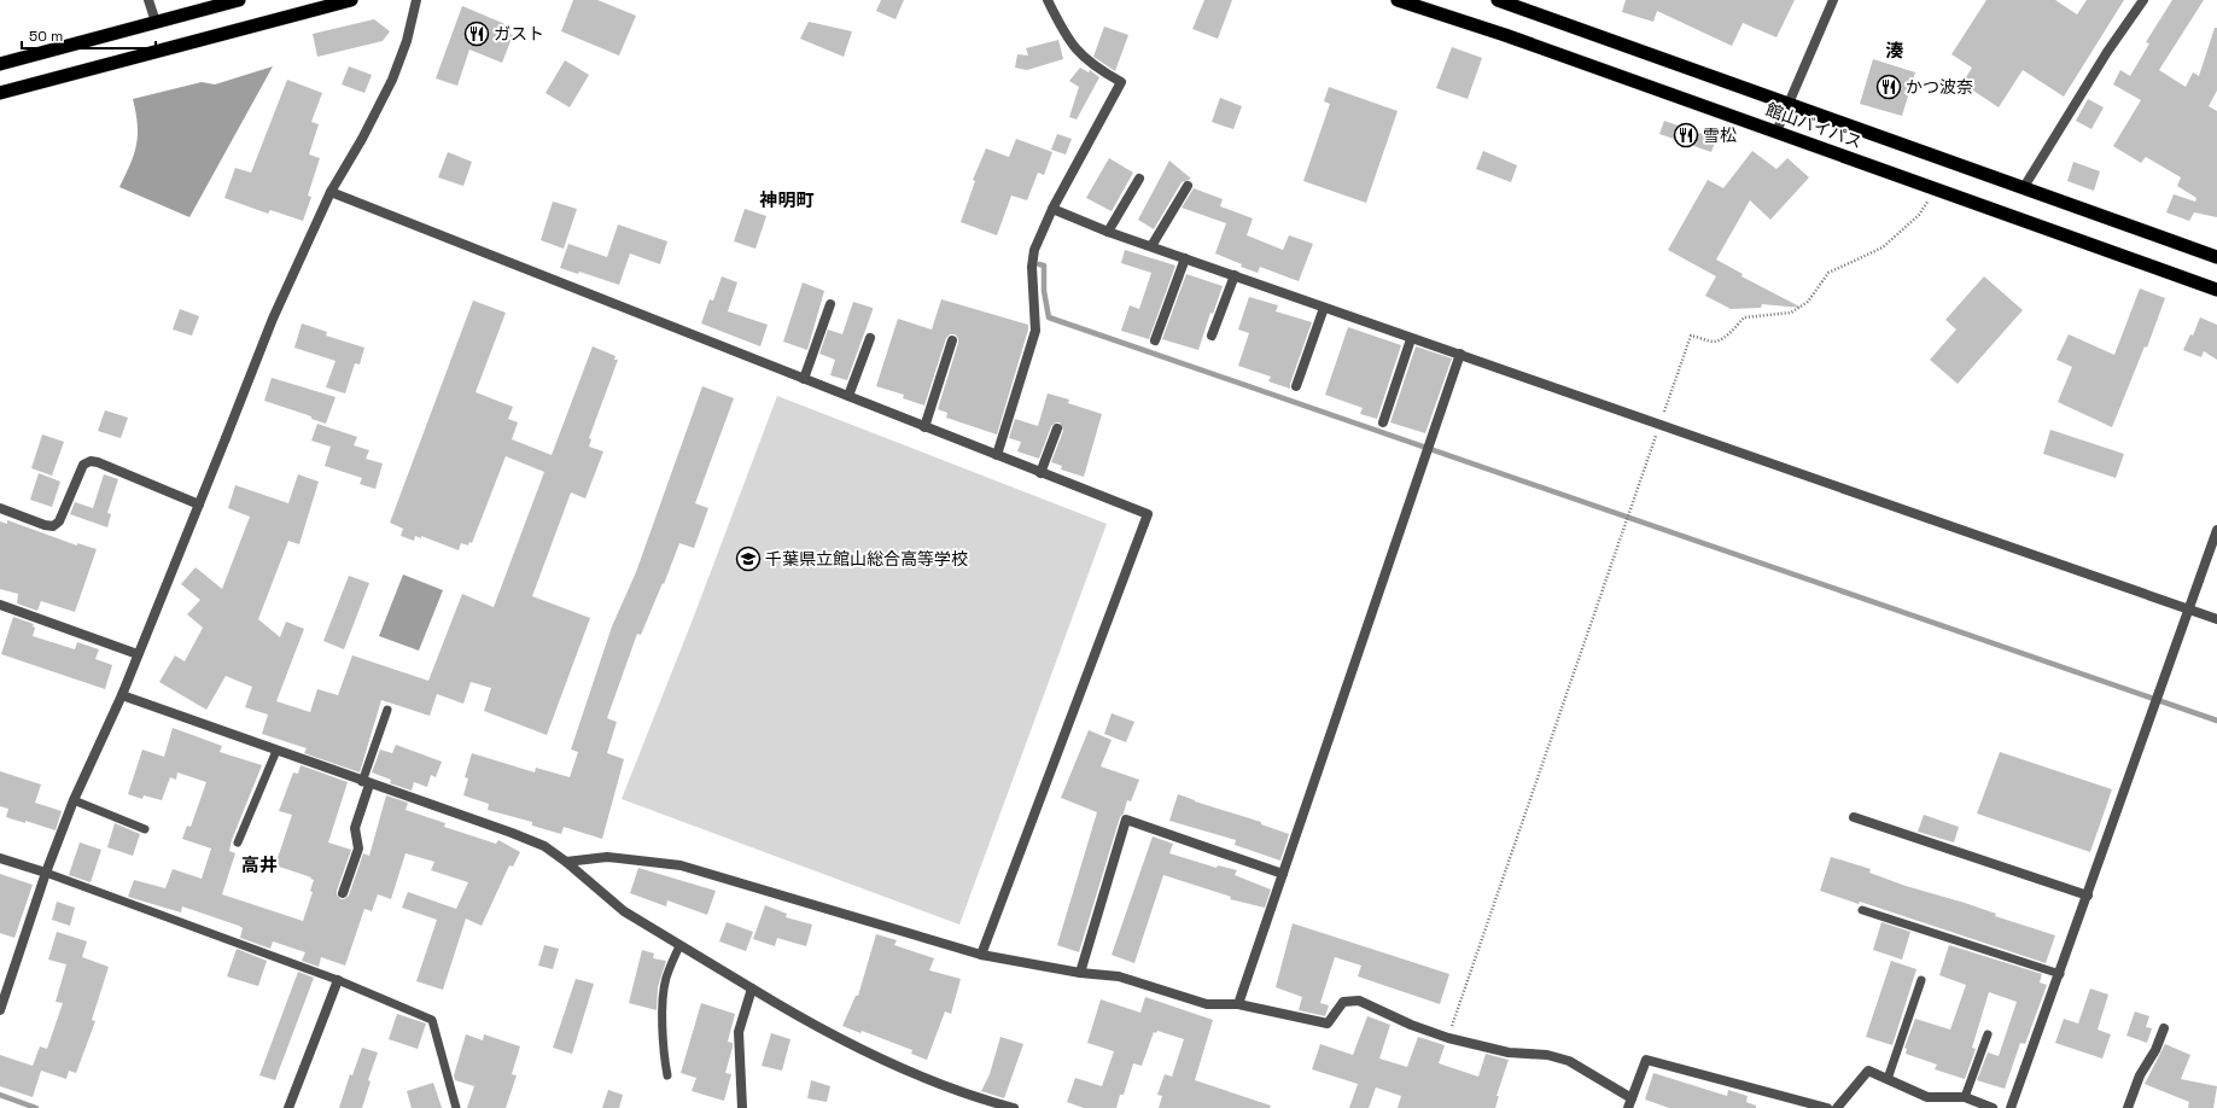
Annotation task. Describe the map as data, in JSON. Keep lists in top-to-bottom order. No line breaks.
{"streets":{"highway":["館山バイパス"]},"districts":["湊","神明町","高井"],"places":{"restaurant":["ガスト","かつ波奈","雪松"],"school or university":["千葉県立館山総合高等学校"]},"scale_bar":"50 m"}
